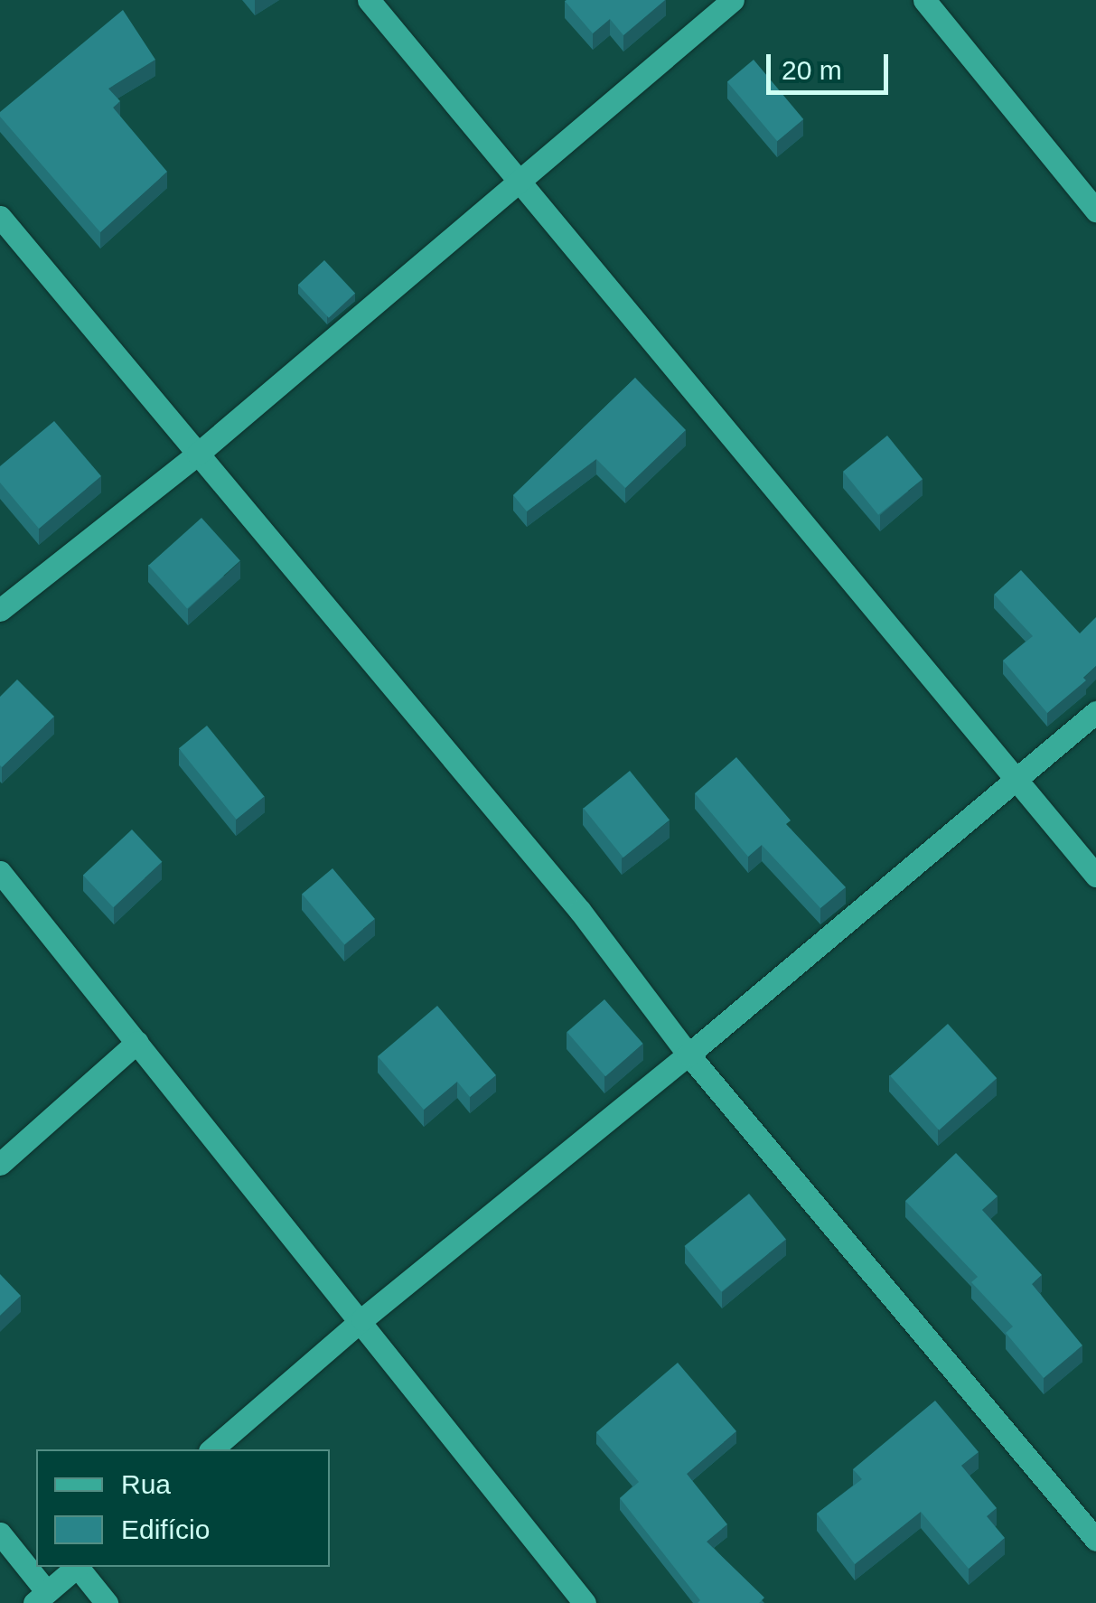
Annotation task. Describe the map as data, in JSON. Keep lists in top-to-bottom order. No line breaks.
{"legend":["Rua","Edifício"],"scale_bar":"20 m"}
